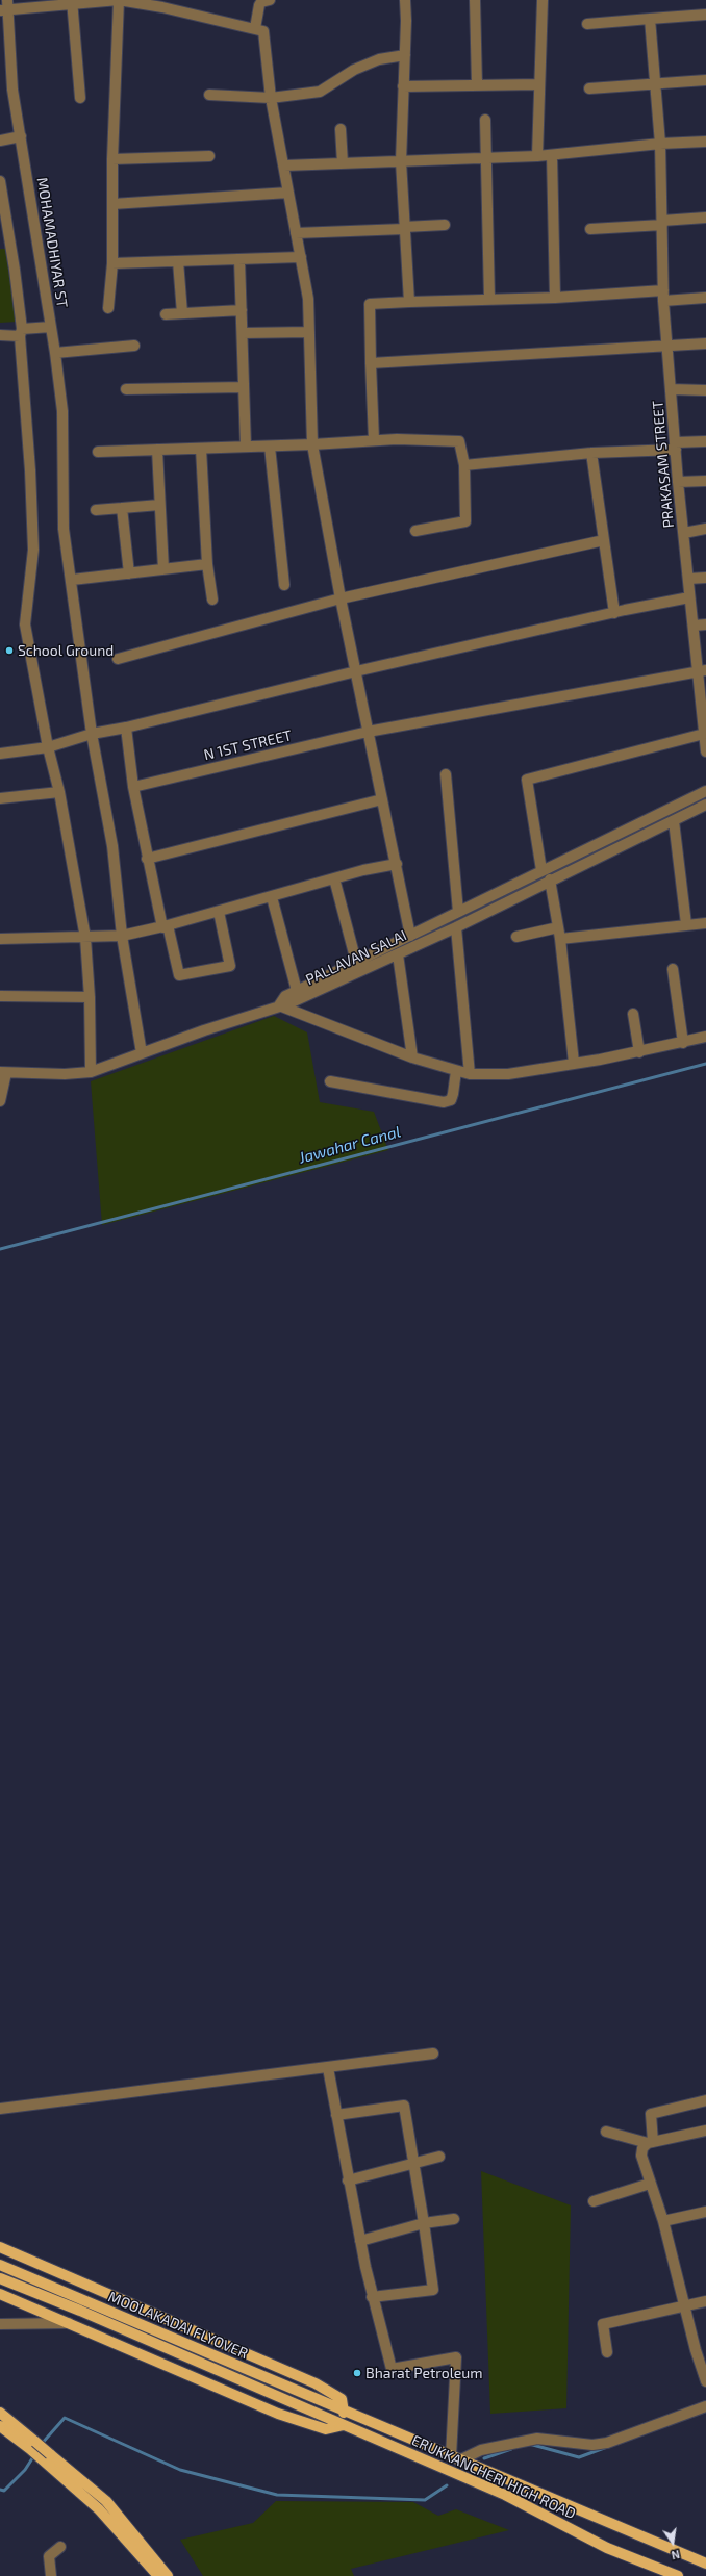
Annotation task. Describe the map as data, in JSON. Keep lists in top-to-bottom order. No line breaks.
{"streets":{"main road":["MOOLAKADAI FLYOVER","ERUKKANCHERI HIGH ROAD"],"street":["MOHAMADHIYAR ST","PRAKASAM STREET","N 1ST STREET","PALLAVAN SALAI"]},"crossings":[["MOHAMADHIYAR ST","PALLAVAN SALAI"],["PRAKASAM STREET","N 1ST STREET"],["MOOLAKADAI FLYOVER","ERUKKANCHERI HIGH ROAD"]],"water":["Jawahar Canal"],"places":["School Ground","Bharat Petroleum"],"north":"bottom"}
